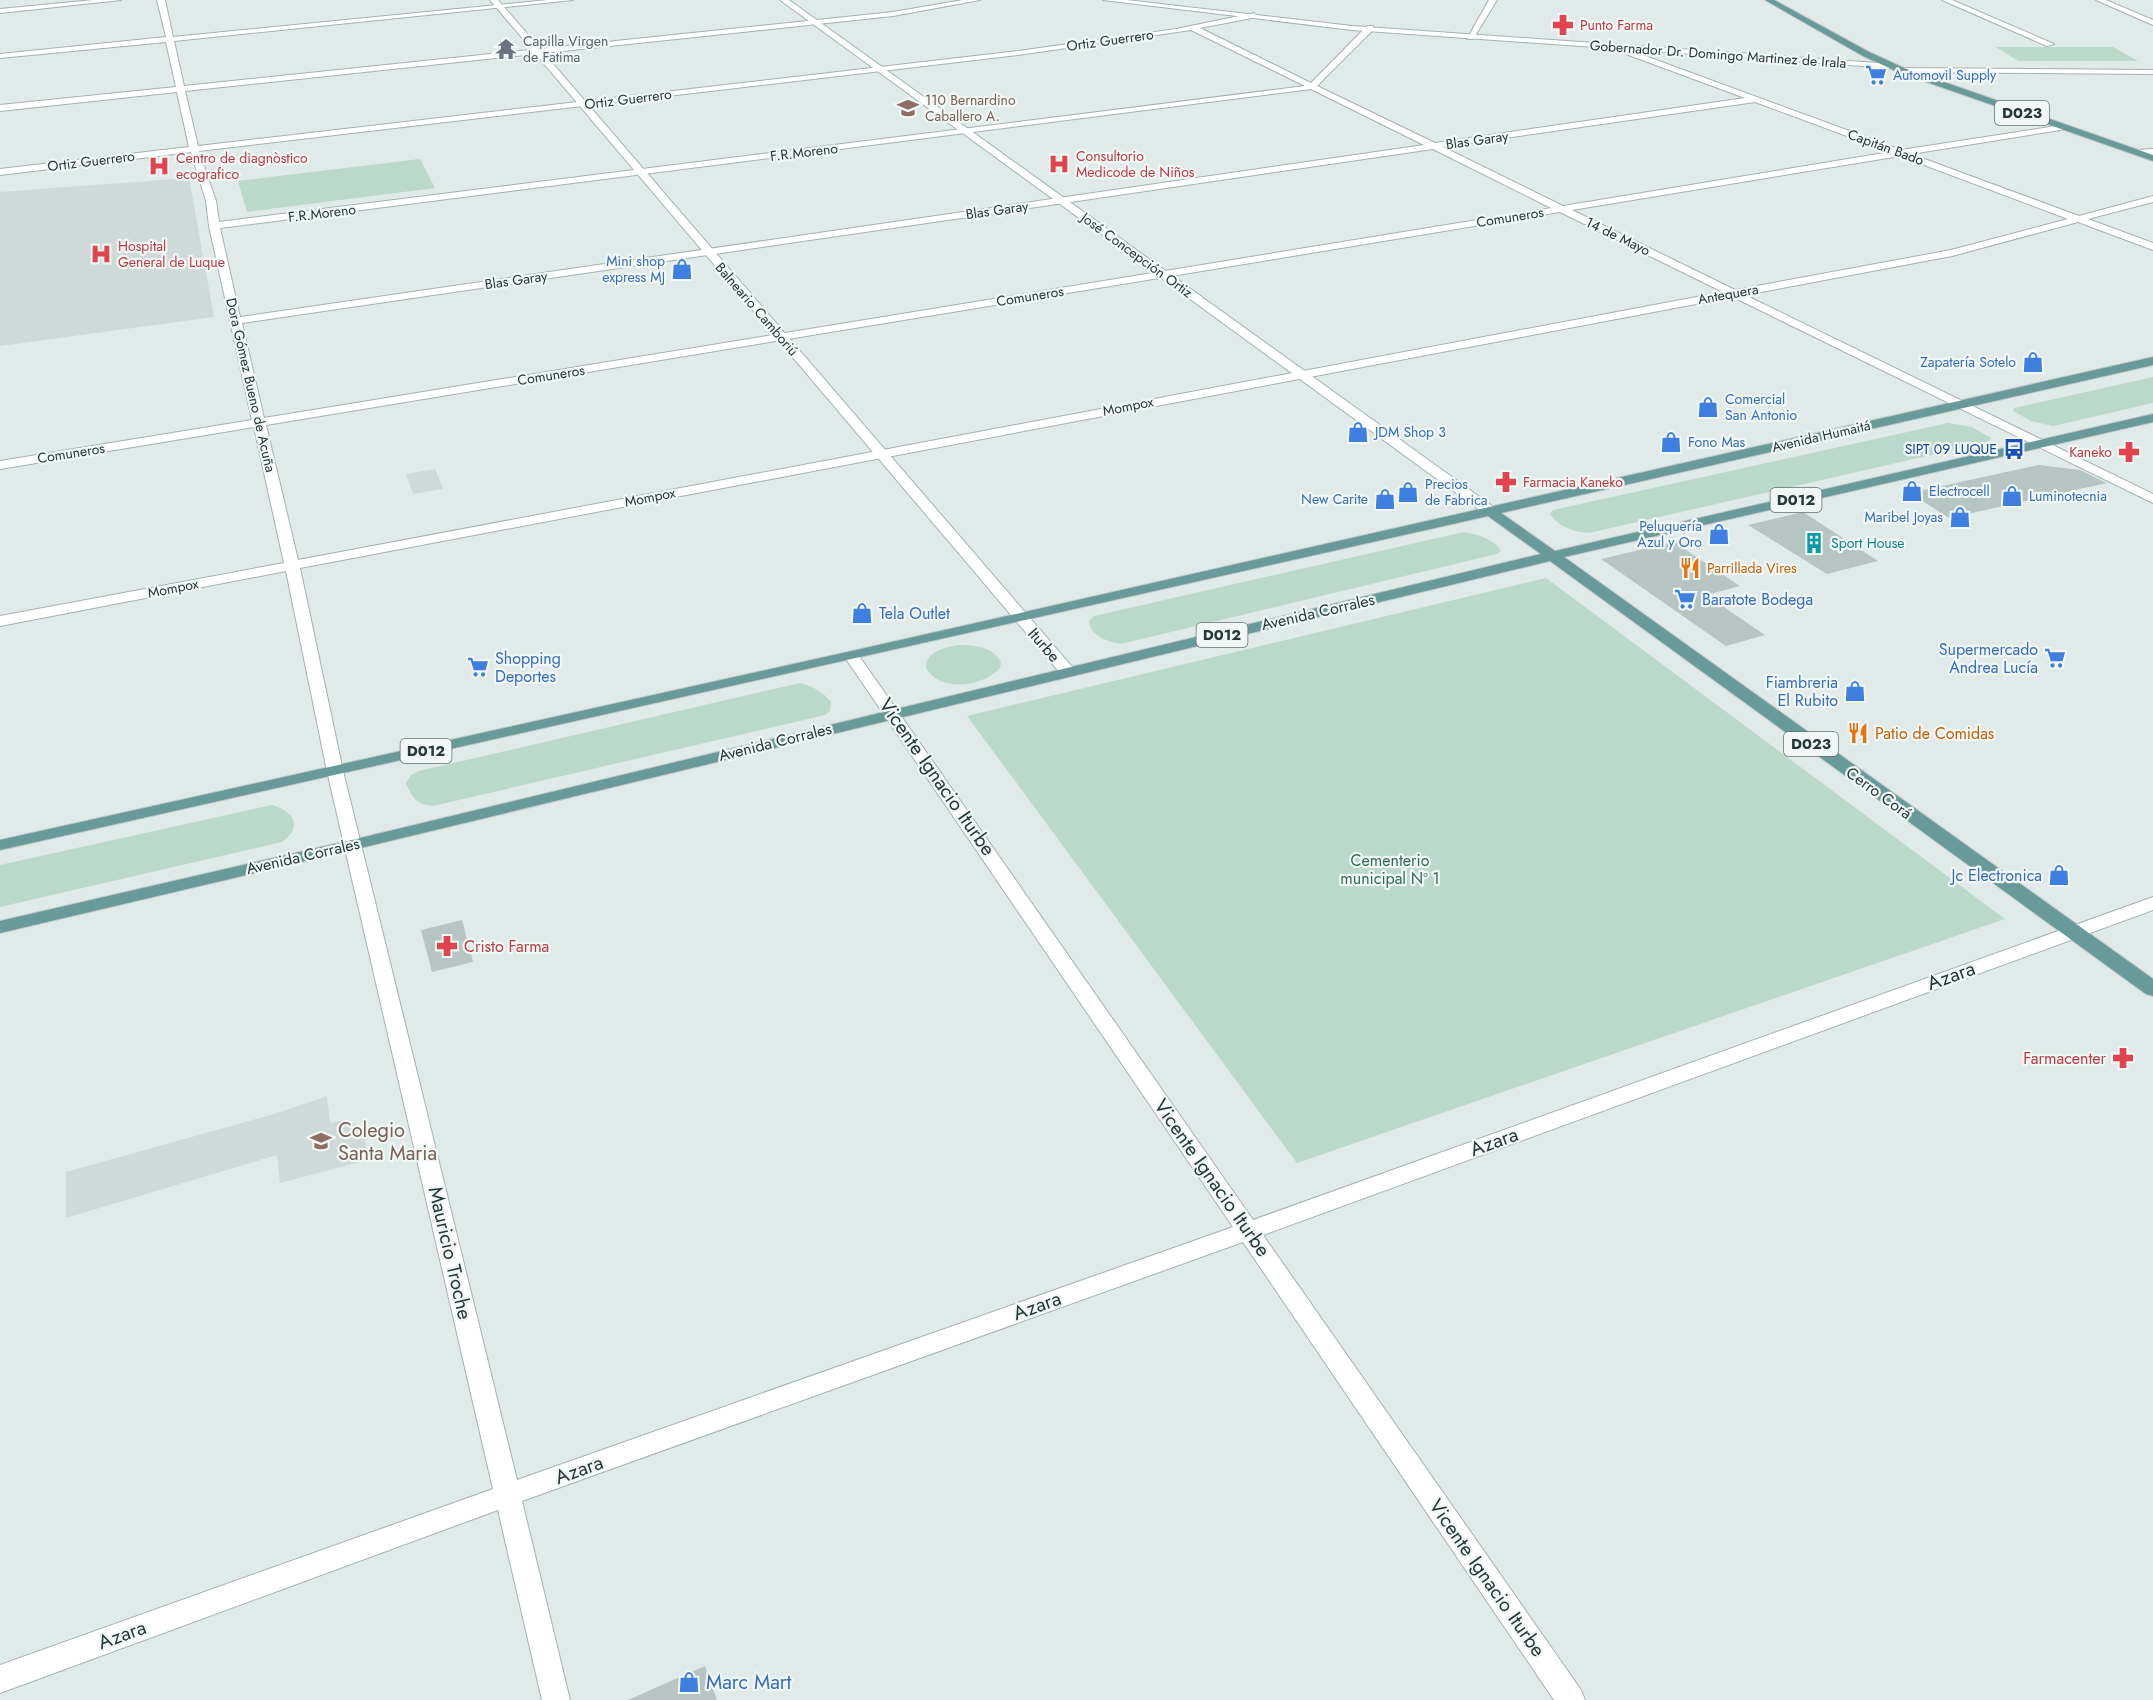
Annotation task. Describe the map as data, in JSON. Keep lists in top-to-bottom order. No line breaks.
{"streets":{"main road":["D023","Avenida Humaitá","D012","Avenida Corrales","Cerro Corá"],"street":["Ortiz Guerrero","Gobernador Dr. Domingo Martinez de Irala","Blas Garay","Capitán Bado","F.R.Moreno","Comuneros","14 de Mayo","José Concepción Ortiz","Antequera","Balneario Camboriú","Dora Gómez Bueno de Acuña","Mompox","Iturbe","Vicente Ignacio Iturbe","Azara","Mauricio Troche"]},"crossings":[["Ortiz Guerrero","Gobernador Dr. Domingo Martinez de Irala"],["Ortiz Guerrero","14 de Mayo"],["Ortiz Guerrero","José Concepción Ortiz"],["Ortiz Guerrero","Balneario Camboriú"],["Ortiz Guerrero","Dora Gómez Bueno de Acuña"],["Gobernador Dr. Domingo Martinez de Irala","D023"],["Gobernador Dr. Domingo Martinez de Irala","Capitán Bado"],["D023","Comuneros"],["Blas Garay","Capitán Bado"],["Blas Garay","14 de Mayo"],["Blas Garay","José Concepción Ortiz"],["Blas Garay","Balneario Camboriú"],["Blas Garay","Dora Gómez Bueno de Acuña"],["Capitán Bado","Comuneros"],["Capitán Bado","Antequera"],["F.R.Moreno","14 de Mayo"],["F.R.Moreno","José Concepción Ortiz"],["F.R.Moreno","Balneario Camboriú"],["F.R.Moreno","Dora Gómez Bueno de Acuña"],["Comuneros","14 de Mayo"],["Comuneros","José Concepción Ortiz"],["Comuneros","Balneario Camboriú"],["Comuneros","Dora Gómez Bueno de Acuña"],["14 de Mayo","Antequera"],["14 de Mayo","Avenida Humaitá"],["14 de Mayo","D012"],["José Concepción Ortiz","Antequera"],["José Concepción Ortiz","Mompox"],["José Concepción Ortiz","Avenida Humaitá"],["José Concepción Ortiz","D012"],["José Concepción Ortiz","Cerro Corá"],["Antequera","Mompox"],["Balneario Camboriú","Mompox"],["Balneario Camboriú","D012"],["Balneario Camboriú","Iturbe"],["Dora Gómez Bueno de Acuña","Mompox"],["Dora Gómez Bueno de Acuña","D012"],["Dora Gómez Bueno de Acuña","Mauricio Troche"],["Avenida Humaitá","D012"],["Avenida Humaitá","Cerro Corá"],["D012","Avenida Corrales"],["D012","Iturbe"],["D012","Vicente Ignacio Iturbe"],["D012","Cerro Corá"],["D012","Mauricio Troche"],["Avenida Corrales","Iturbe"],["Avenida Corrales","Vicente Ignacio Iturbe"],["Avenida Corrales","Cerro Corá"],["Avenida Corrales","Mauricio Troche"],["Vicente Ignacio Iturbe","Azara"],["Cerro Corá","Azara"],["Azara","Mauricio Troche"]],"parks":["Cementerio municipal Nº 1"],"places":{"pharmacy":["Punto Farma","Kaneko","Farmacia Kaneko","Cristo Farma","Farmacenter"],"temple":["Capilla Virgen de Fatima"],"supermarket":["Automovil Supply","Baratote Bodega","Supermercado Andrea Lucía","Shopping Deportes"],"school or university":["110 Bernardino Caballero A.","Colegio Santa Maria"],"hospital":["Consultorio Medicode de Niños","Centro de diagnòstico ecografico","Hospital General de Luque"],"shop":["Mini shop express MJ","Zapatería Sotelo","Comercial San Antonio","JDM Shop 3","Fono Mas","Electrocell","Precios de Fabrica","Luminotecnia","New Carite","Maribel Joyas","Peluquería Azul y Oro","Tela Outlet","Fiambreria El Rubito","Jc Electronica","Marc Mart"],"bus stop":["SIPT 09 LUQUE"],"building":["Sport House"],"restaurant":["Parrillada Vires","Patio de Comidas"]}}
